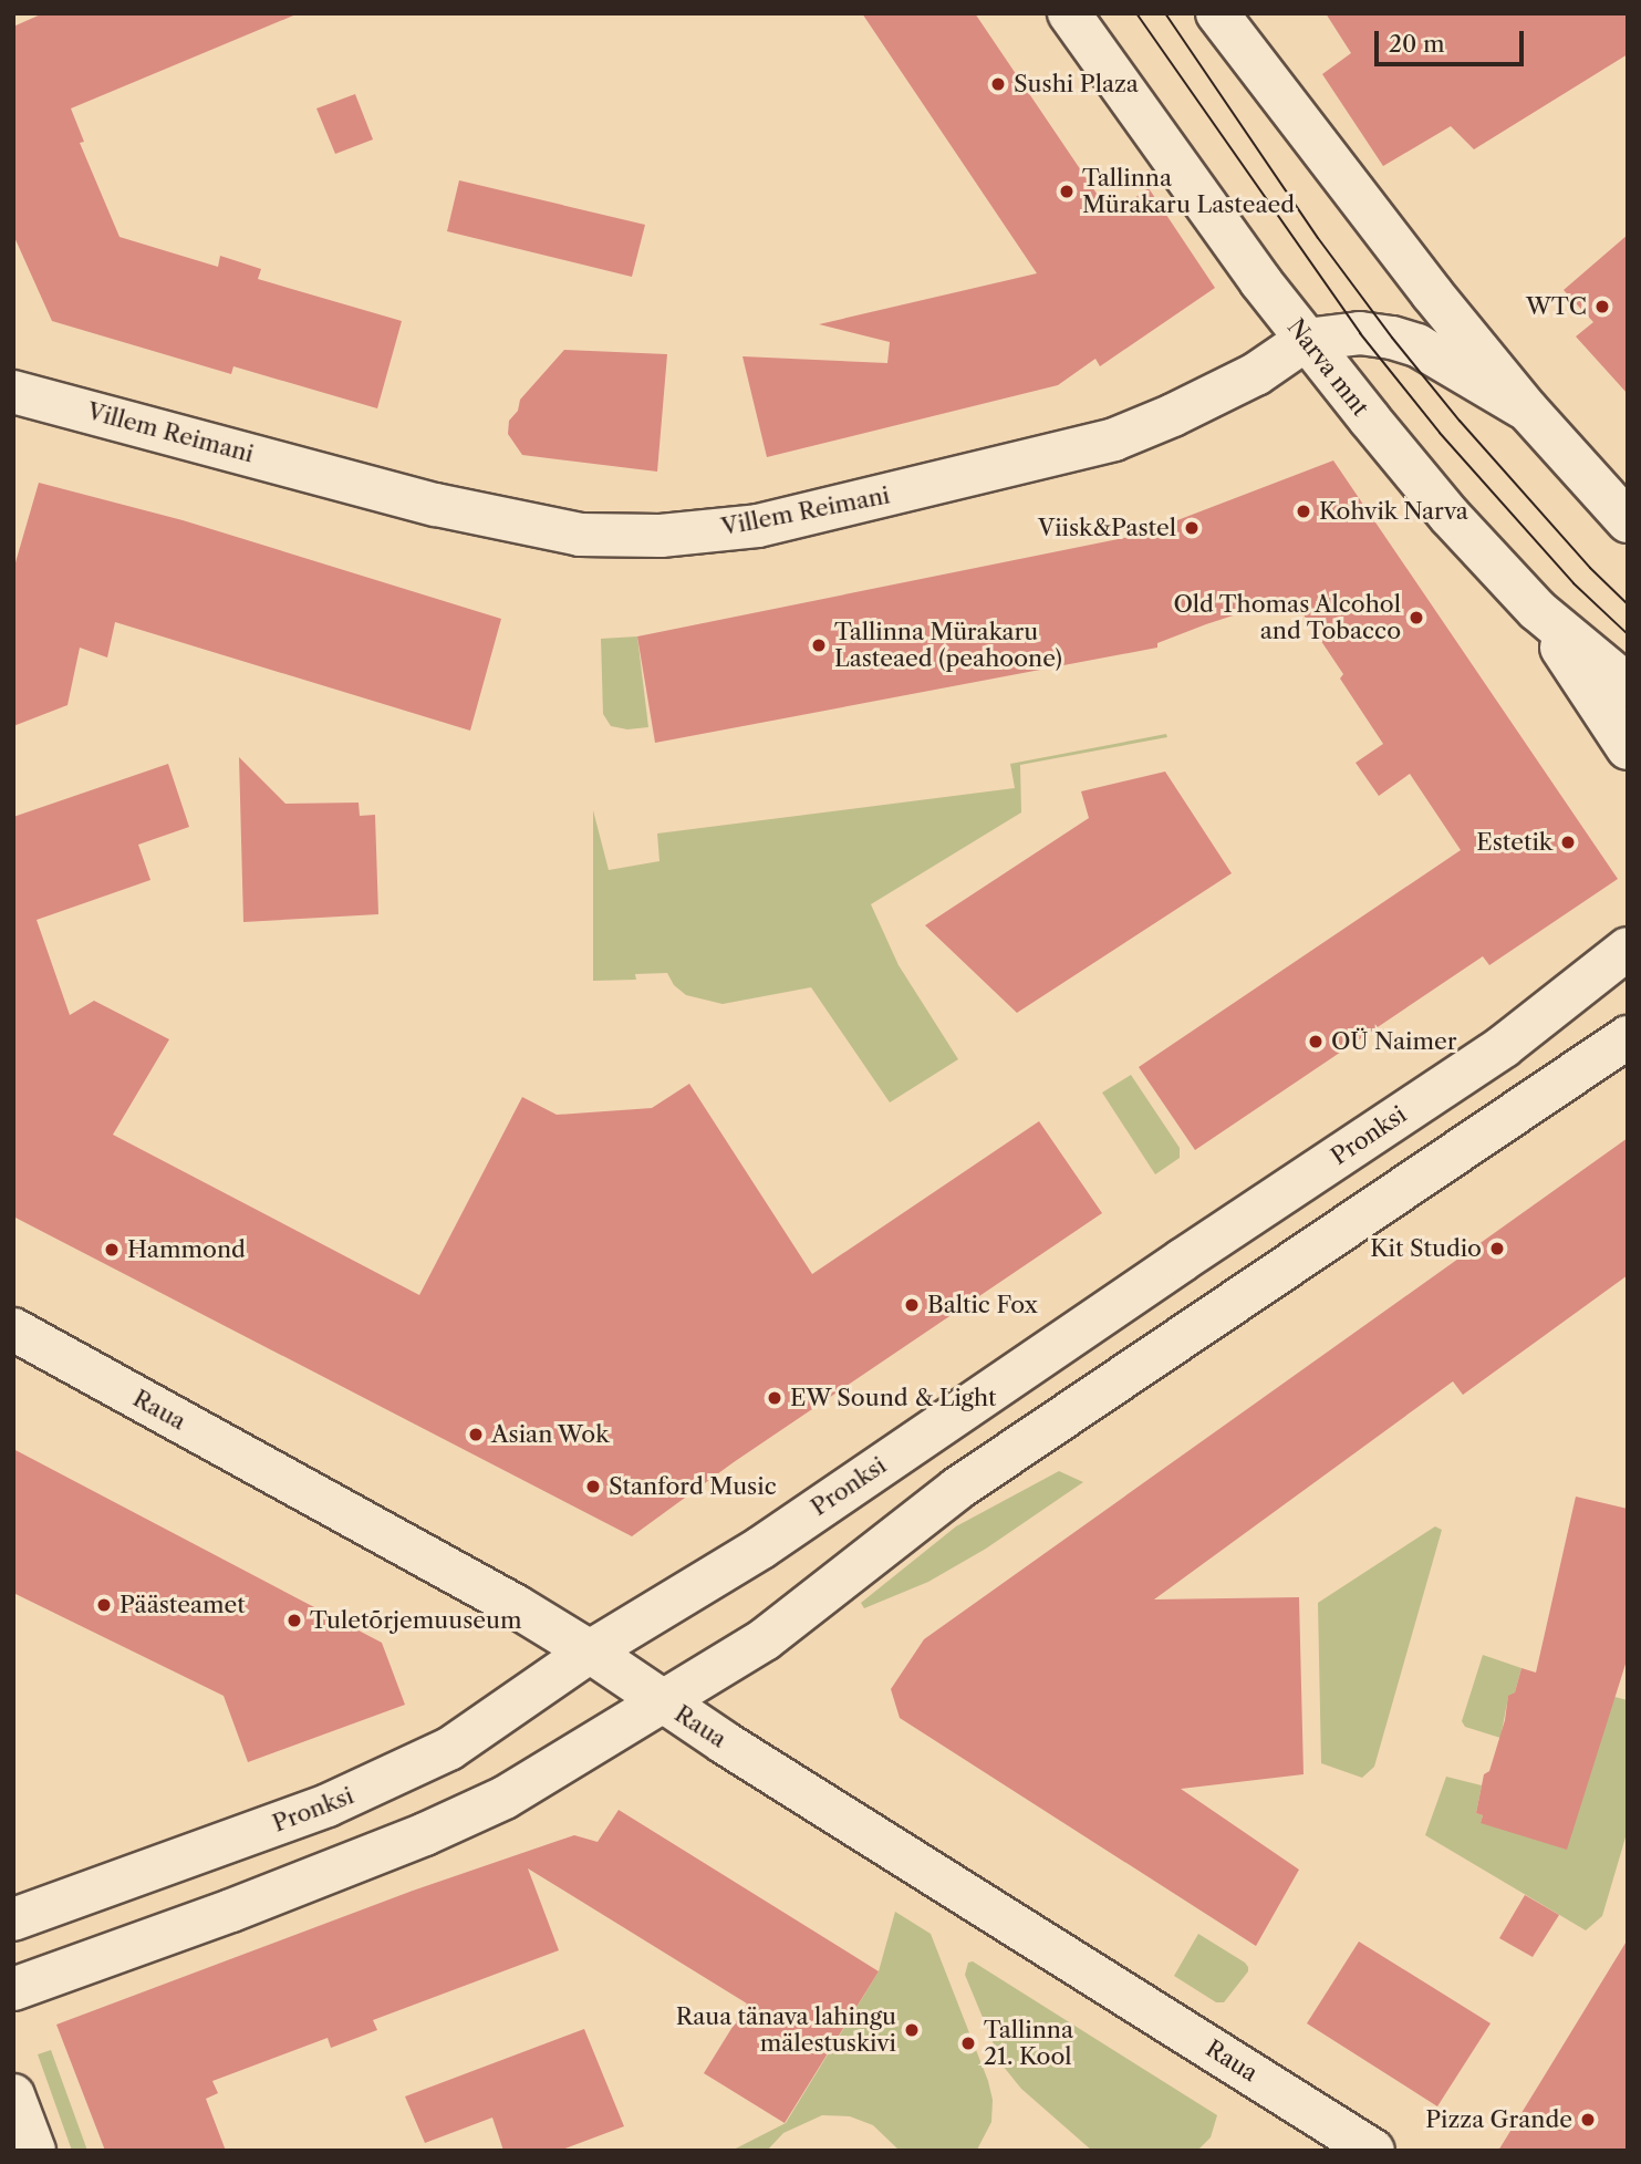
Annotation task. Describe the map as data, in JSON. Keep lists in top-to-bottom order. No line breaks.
{"streets":{"main road":["Narva mnt","Villem Reimani","Pronksi","Raua"]},"crossings":[["Narva mnt","Villem Reimani"],["Pronksi","Raua"]],"places":["Sushi Plaza","Tallinna Mürakaru Lasteaed","WTC","Kohvik Narva","Viisk&Pastel","Old Thomas Alcohol and Tobacco","Tallinna Mürakaru Lasteaed (peahoone)","Estetik","OÜ Naimer","Kit Studio","Hammond","Baltic Fox","EW Sound & Light","Asian Wok","Stanford Music","Päästeamet","Tuletõrjemuuseum","Raua tänava lahingu mälestuskivi","Tallinna 21. Kool","Pizza Grande"],"scale_bar":"20 m"}
